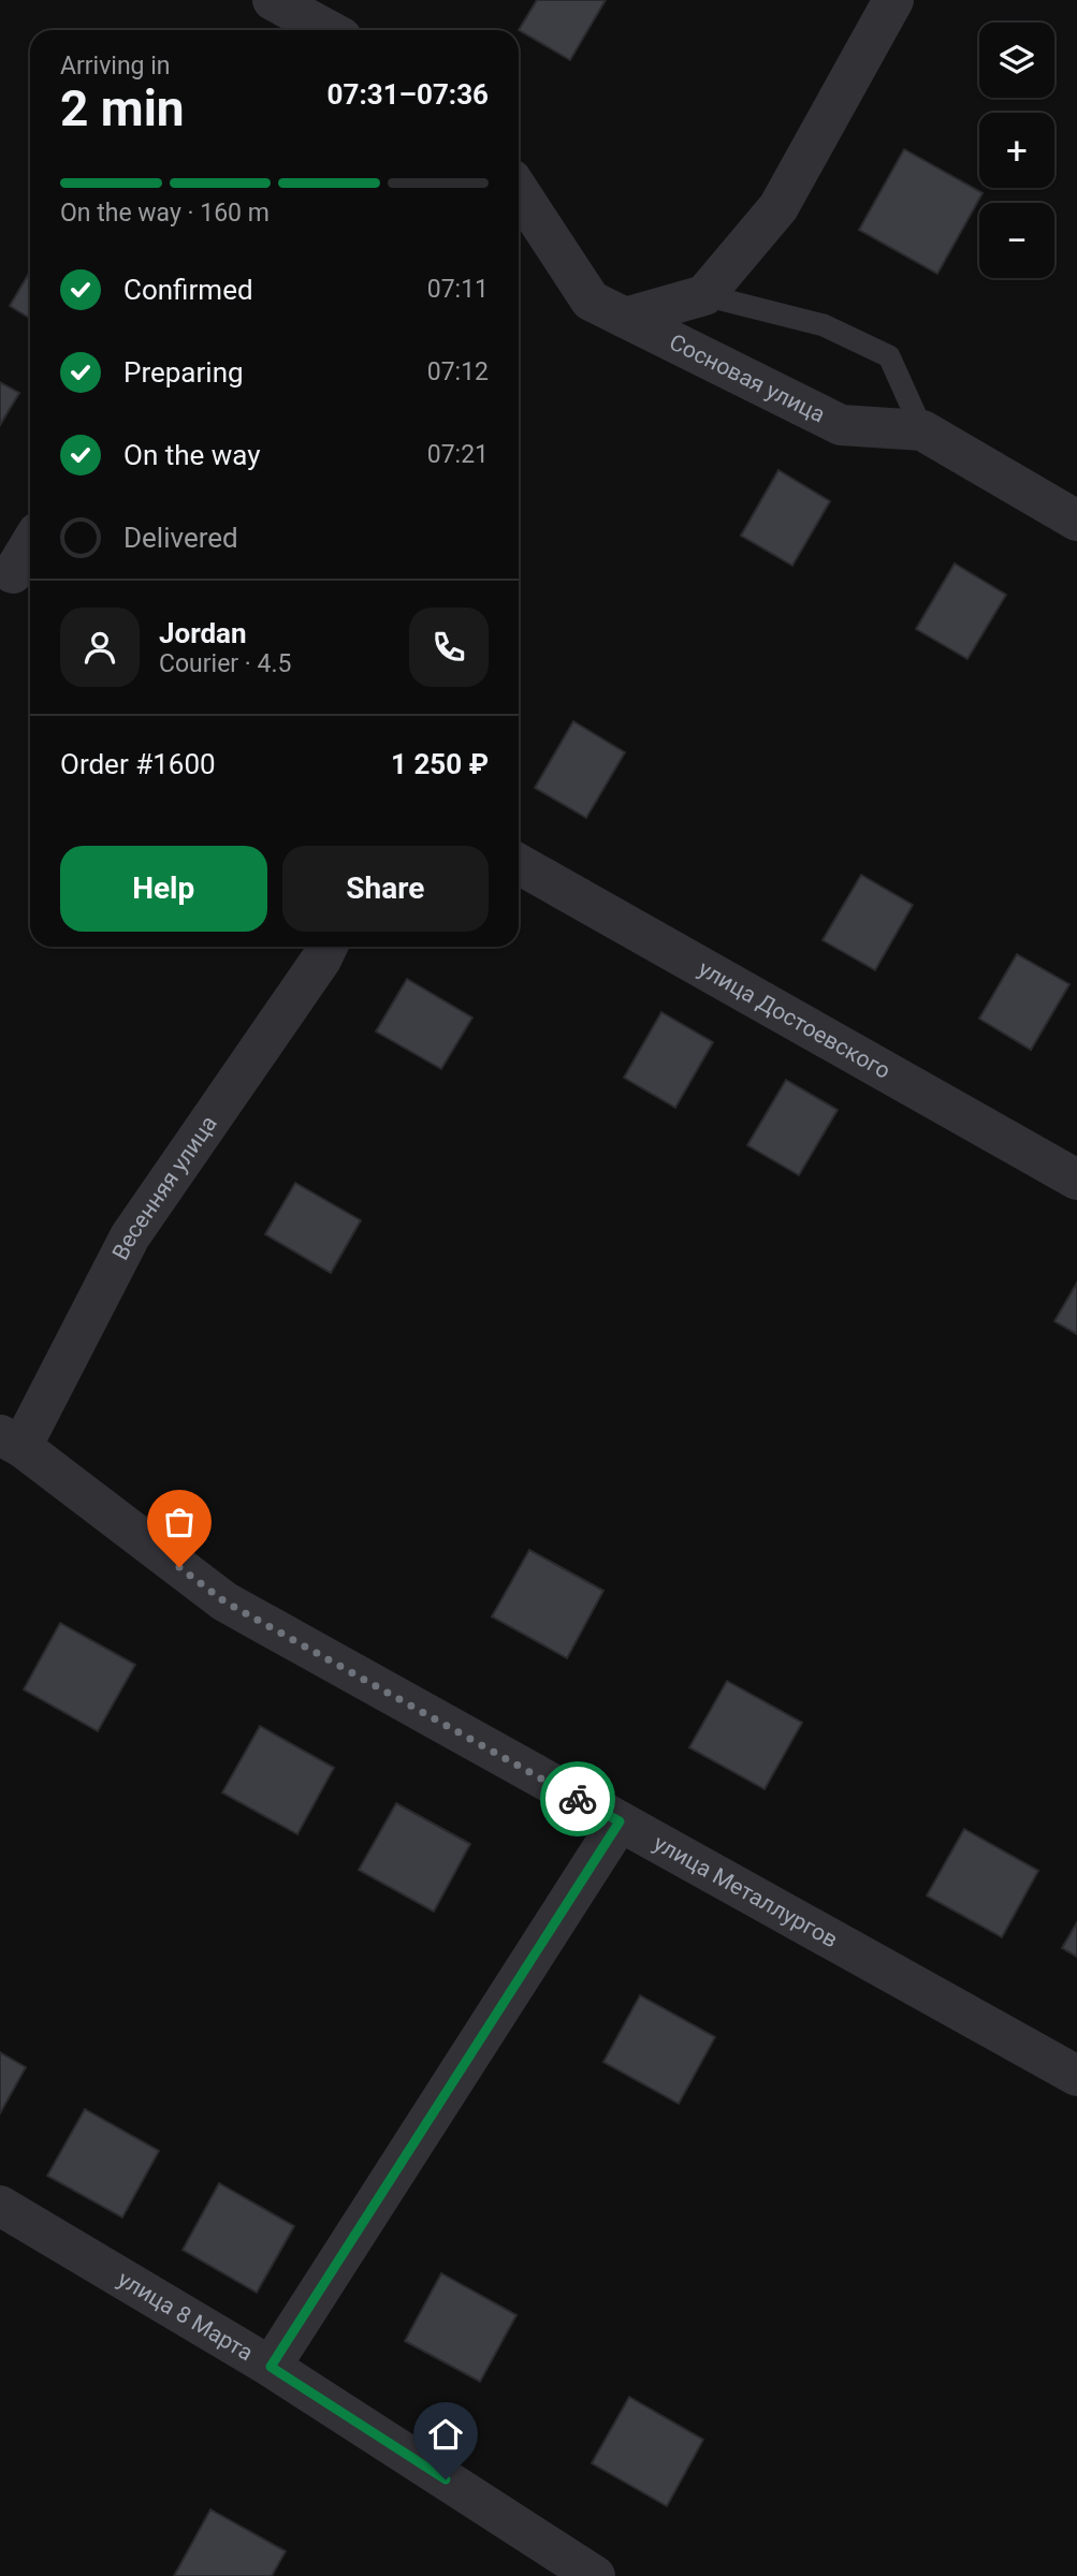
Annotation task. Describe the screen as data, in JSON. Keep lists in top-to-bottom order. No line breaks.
{"streets":{"street":["Сосновая улица","улица Достоевского","Весенняя улица","улица Металлургов","улица 8 Марта"]},"crossings":[["Весенняя улица","улица Металлургов"]],"page":{"map_buttons":["+","−"],"heading":["2 min","Arriving in","07:31–07:36"],"panel":["Jordan","Courier · 4.5","Order #1600","1 250 ₽"],"bar":"On the way · 160 m","list":[["Confirmed","07:11"],["Preparing","07:12"],["On the way","07:21"],"Delivered"],"buttons":["Help","Share"]}}
